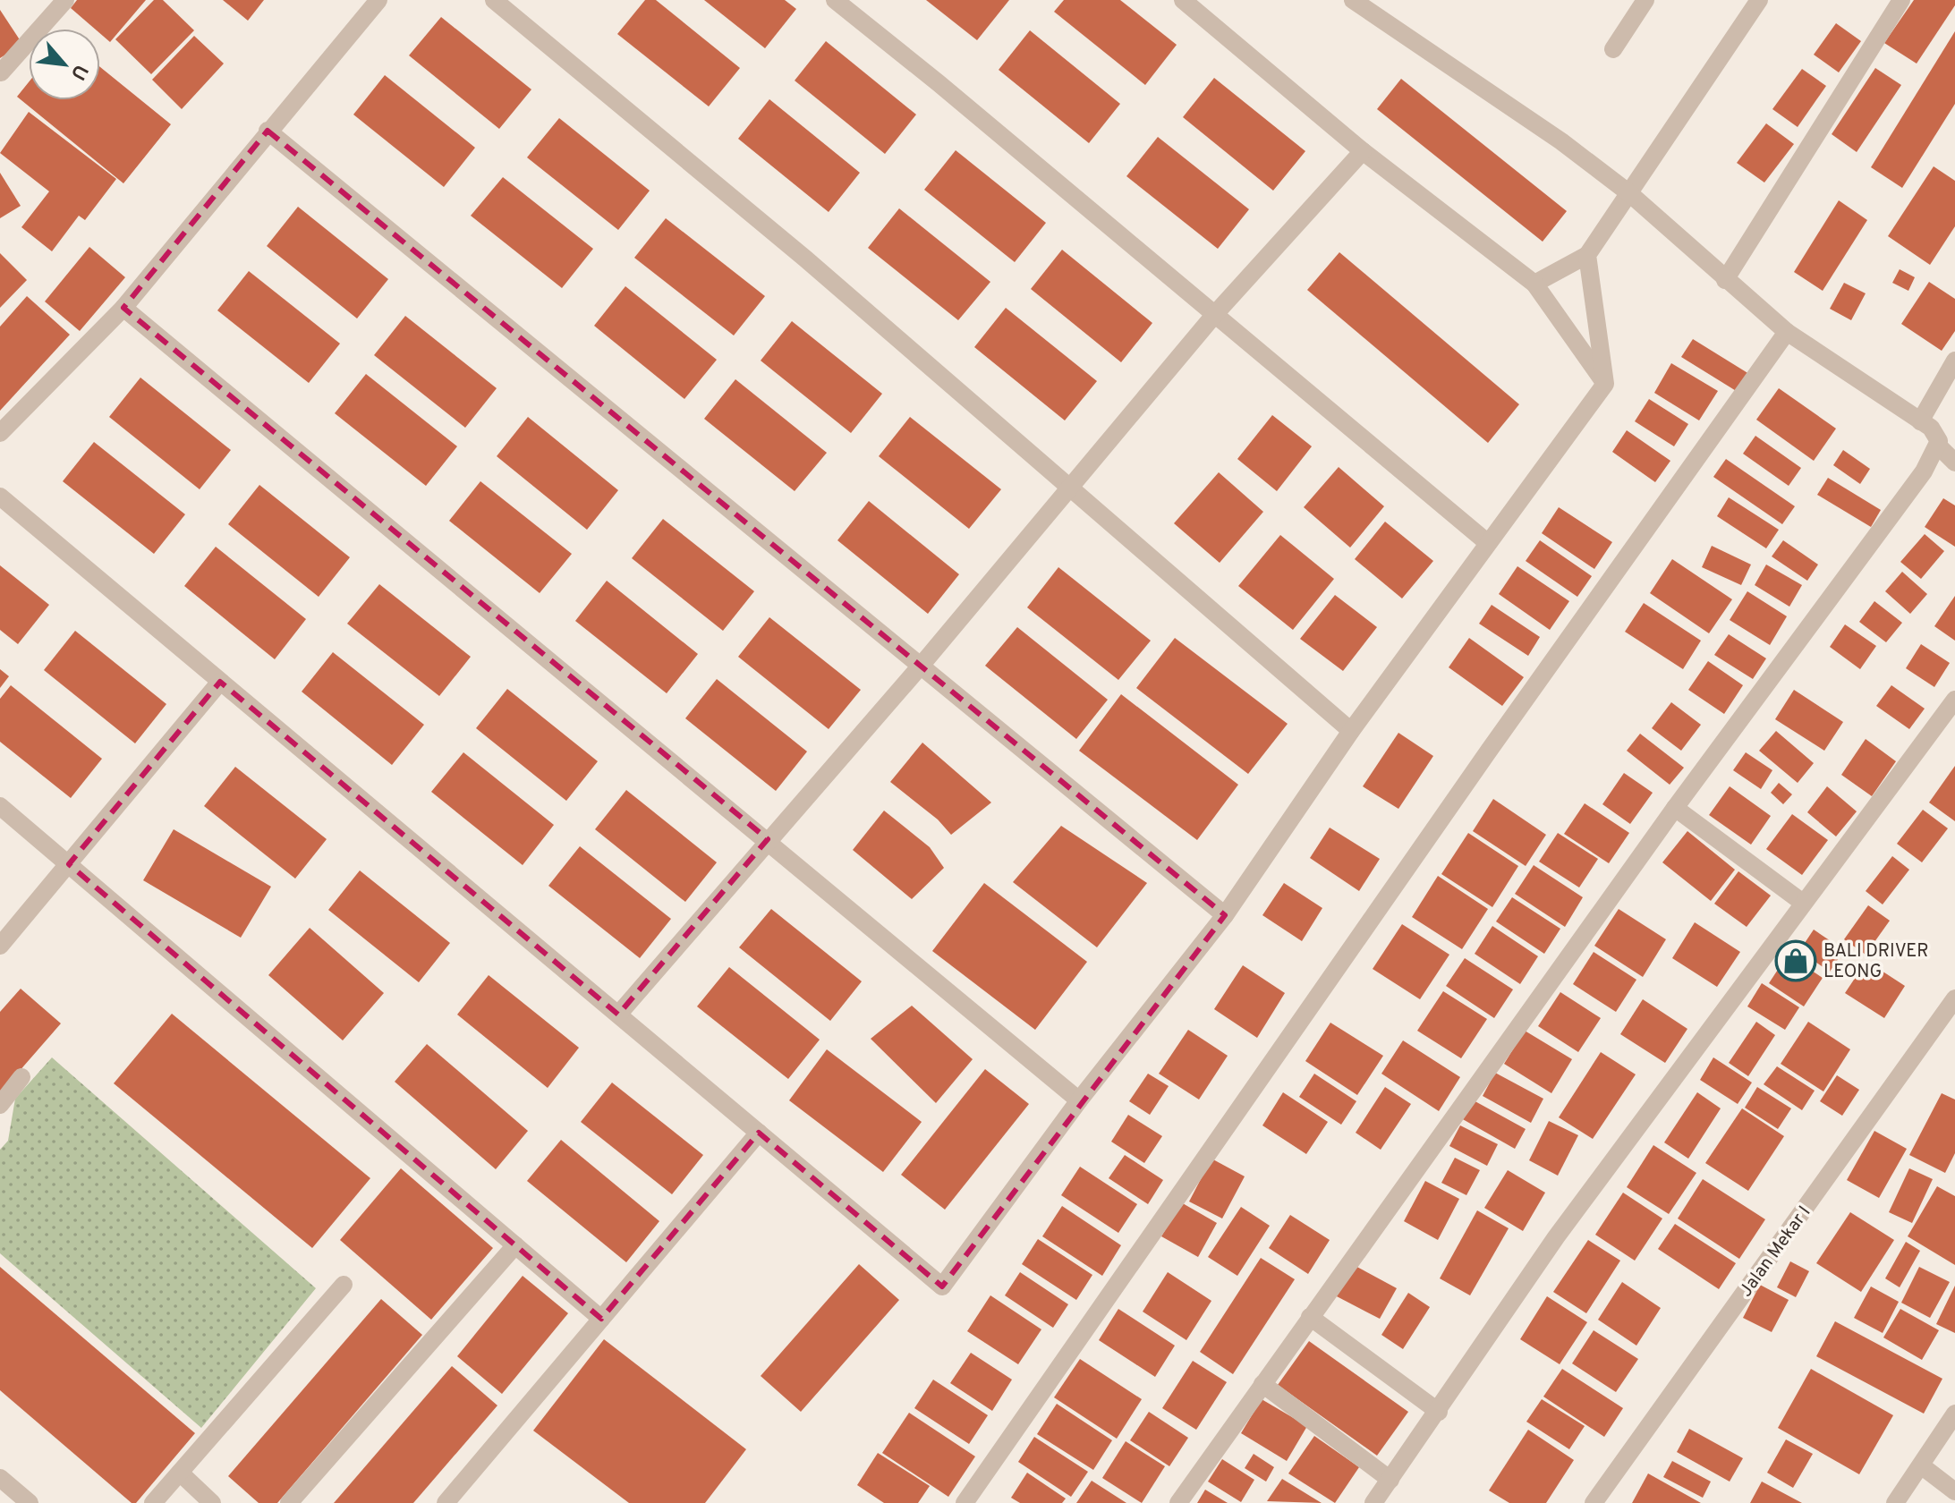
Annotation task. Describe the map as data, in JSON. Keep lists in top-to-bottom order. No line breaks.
{"streets":{"street":["Jalan Mekar I"]},"places":{"shop":["BALI DRIVER LEONG"]},"north":"bottom right"}
